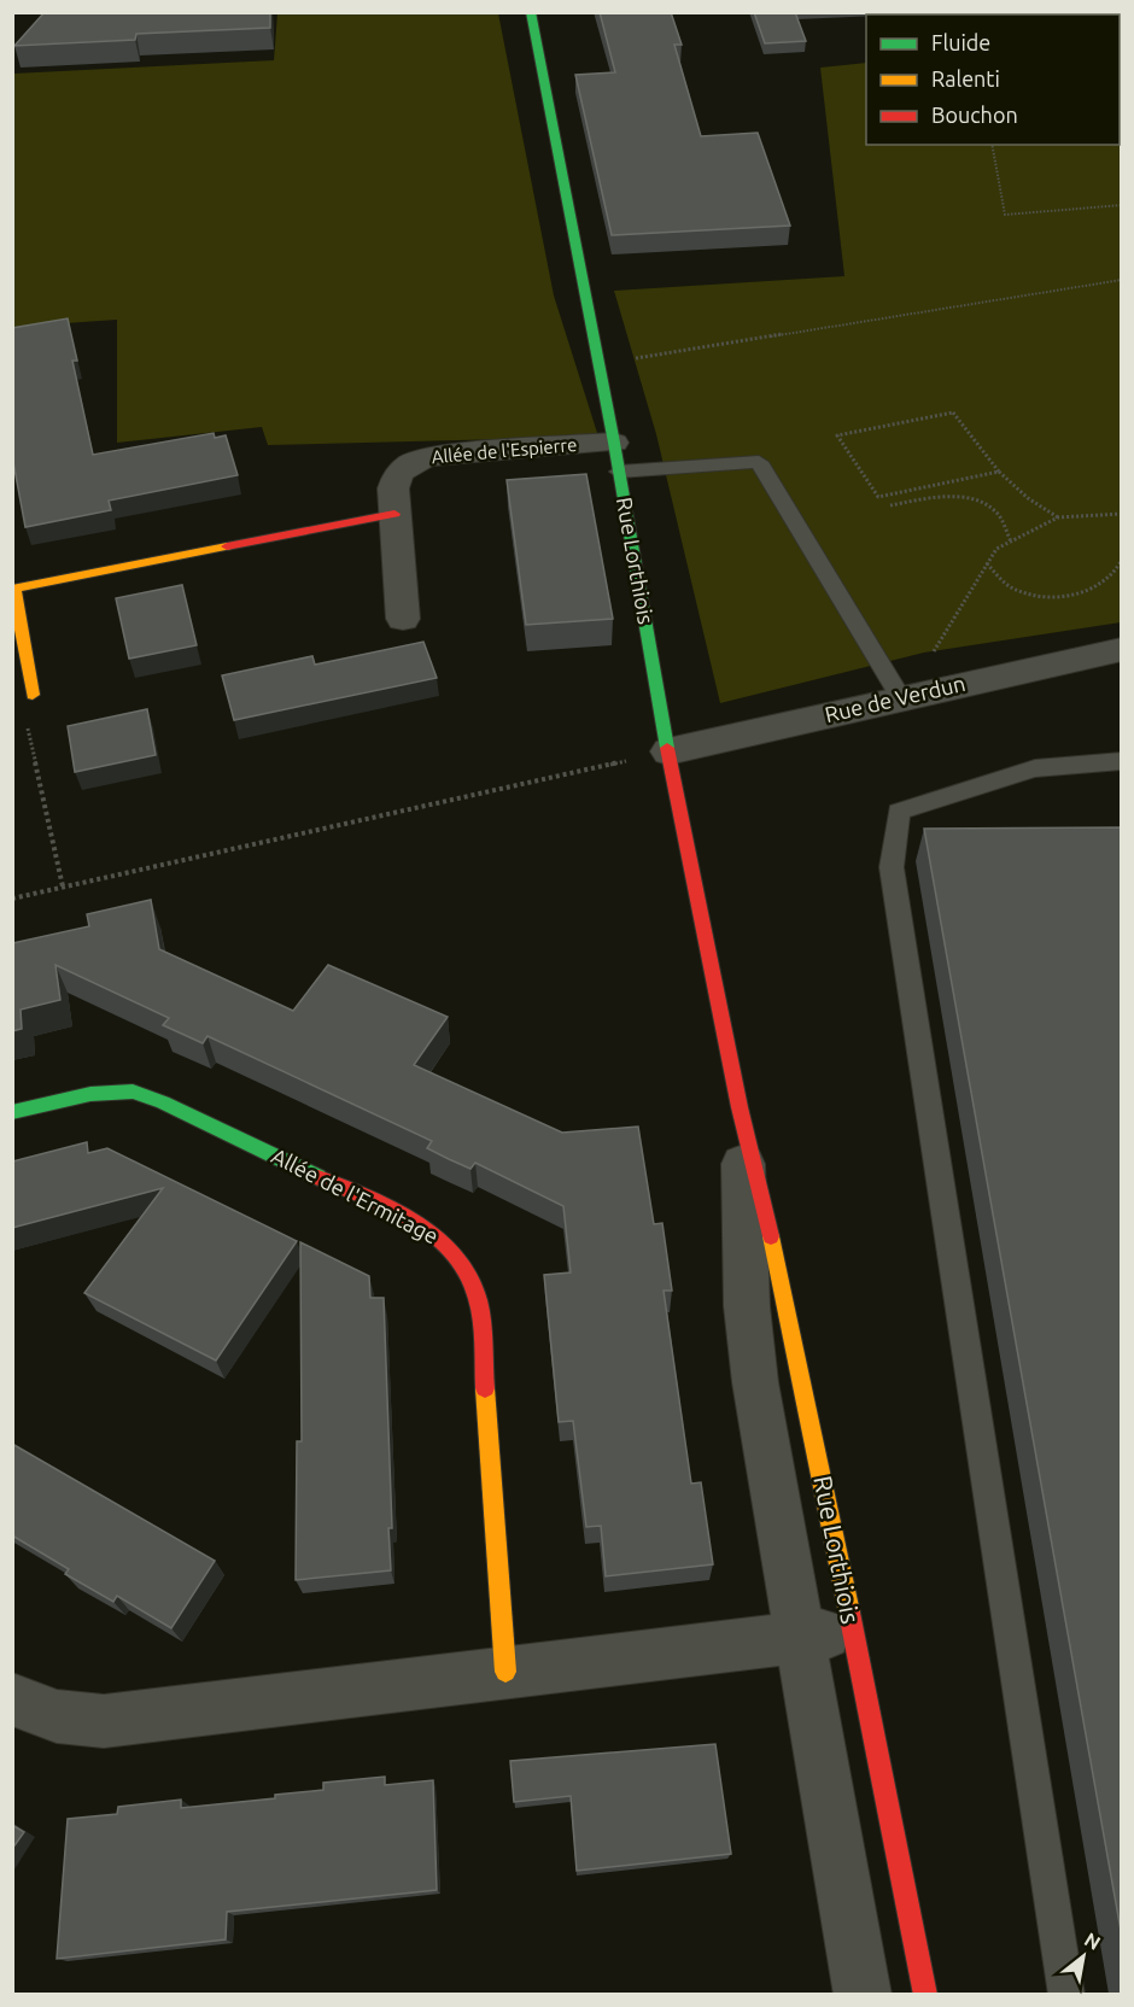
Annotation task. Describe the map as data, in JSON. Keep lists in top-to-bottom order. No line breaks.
{"streets":{"street":["Allée de l'Espierre","Rue Lorthiois","Rue de Verdun","Allée de l'Ermitage"]},"crossings":[["Allée de l'Espierre","Rue Lorthiois"],["Rue Lorthiois","Rue de Verdun"]],"legend":["Fluide","Ralenti","Bouchon"],"north":"top right"}
